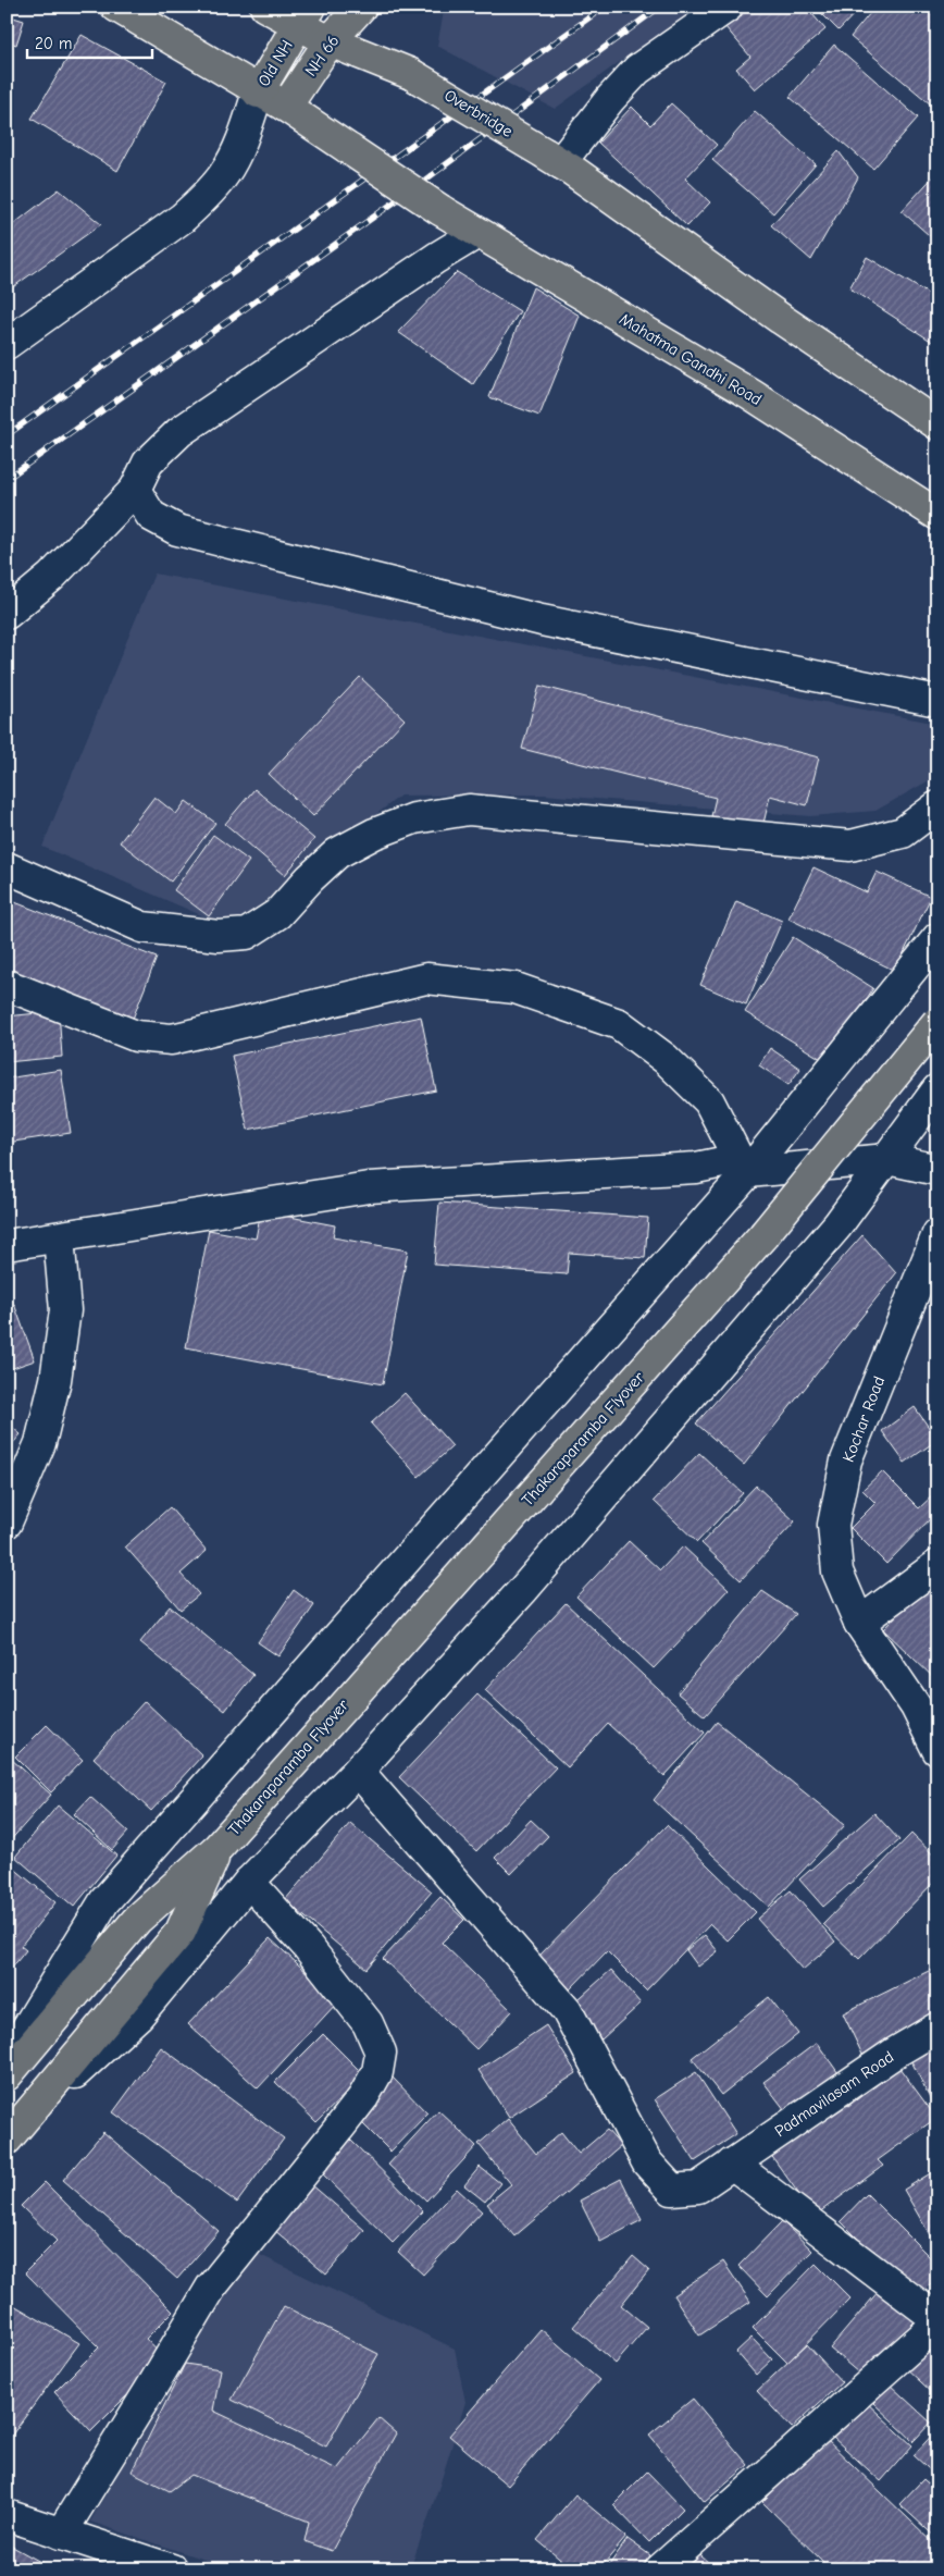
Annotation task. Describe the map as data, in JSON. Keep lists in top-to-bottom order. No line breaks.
{"streets":{"main road":["NH 66","Old NH","Overbridge","Mahatma Gandhi Road","Thakaraparamba Flyover"],"street":["Kochar Road","Padmavilasam Road"]},"crossings":[["NH 66","Overbridge"],["NH 66","Mahatma Gandhi Road"]],"scale_bar":"20 m"}
